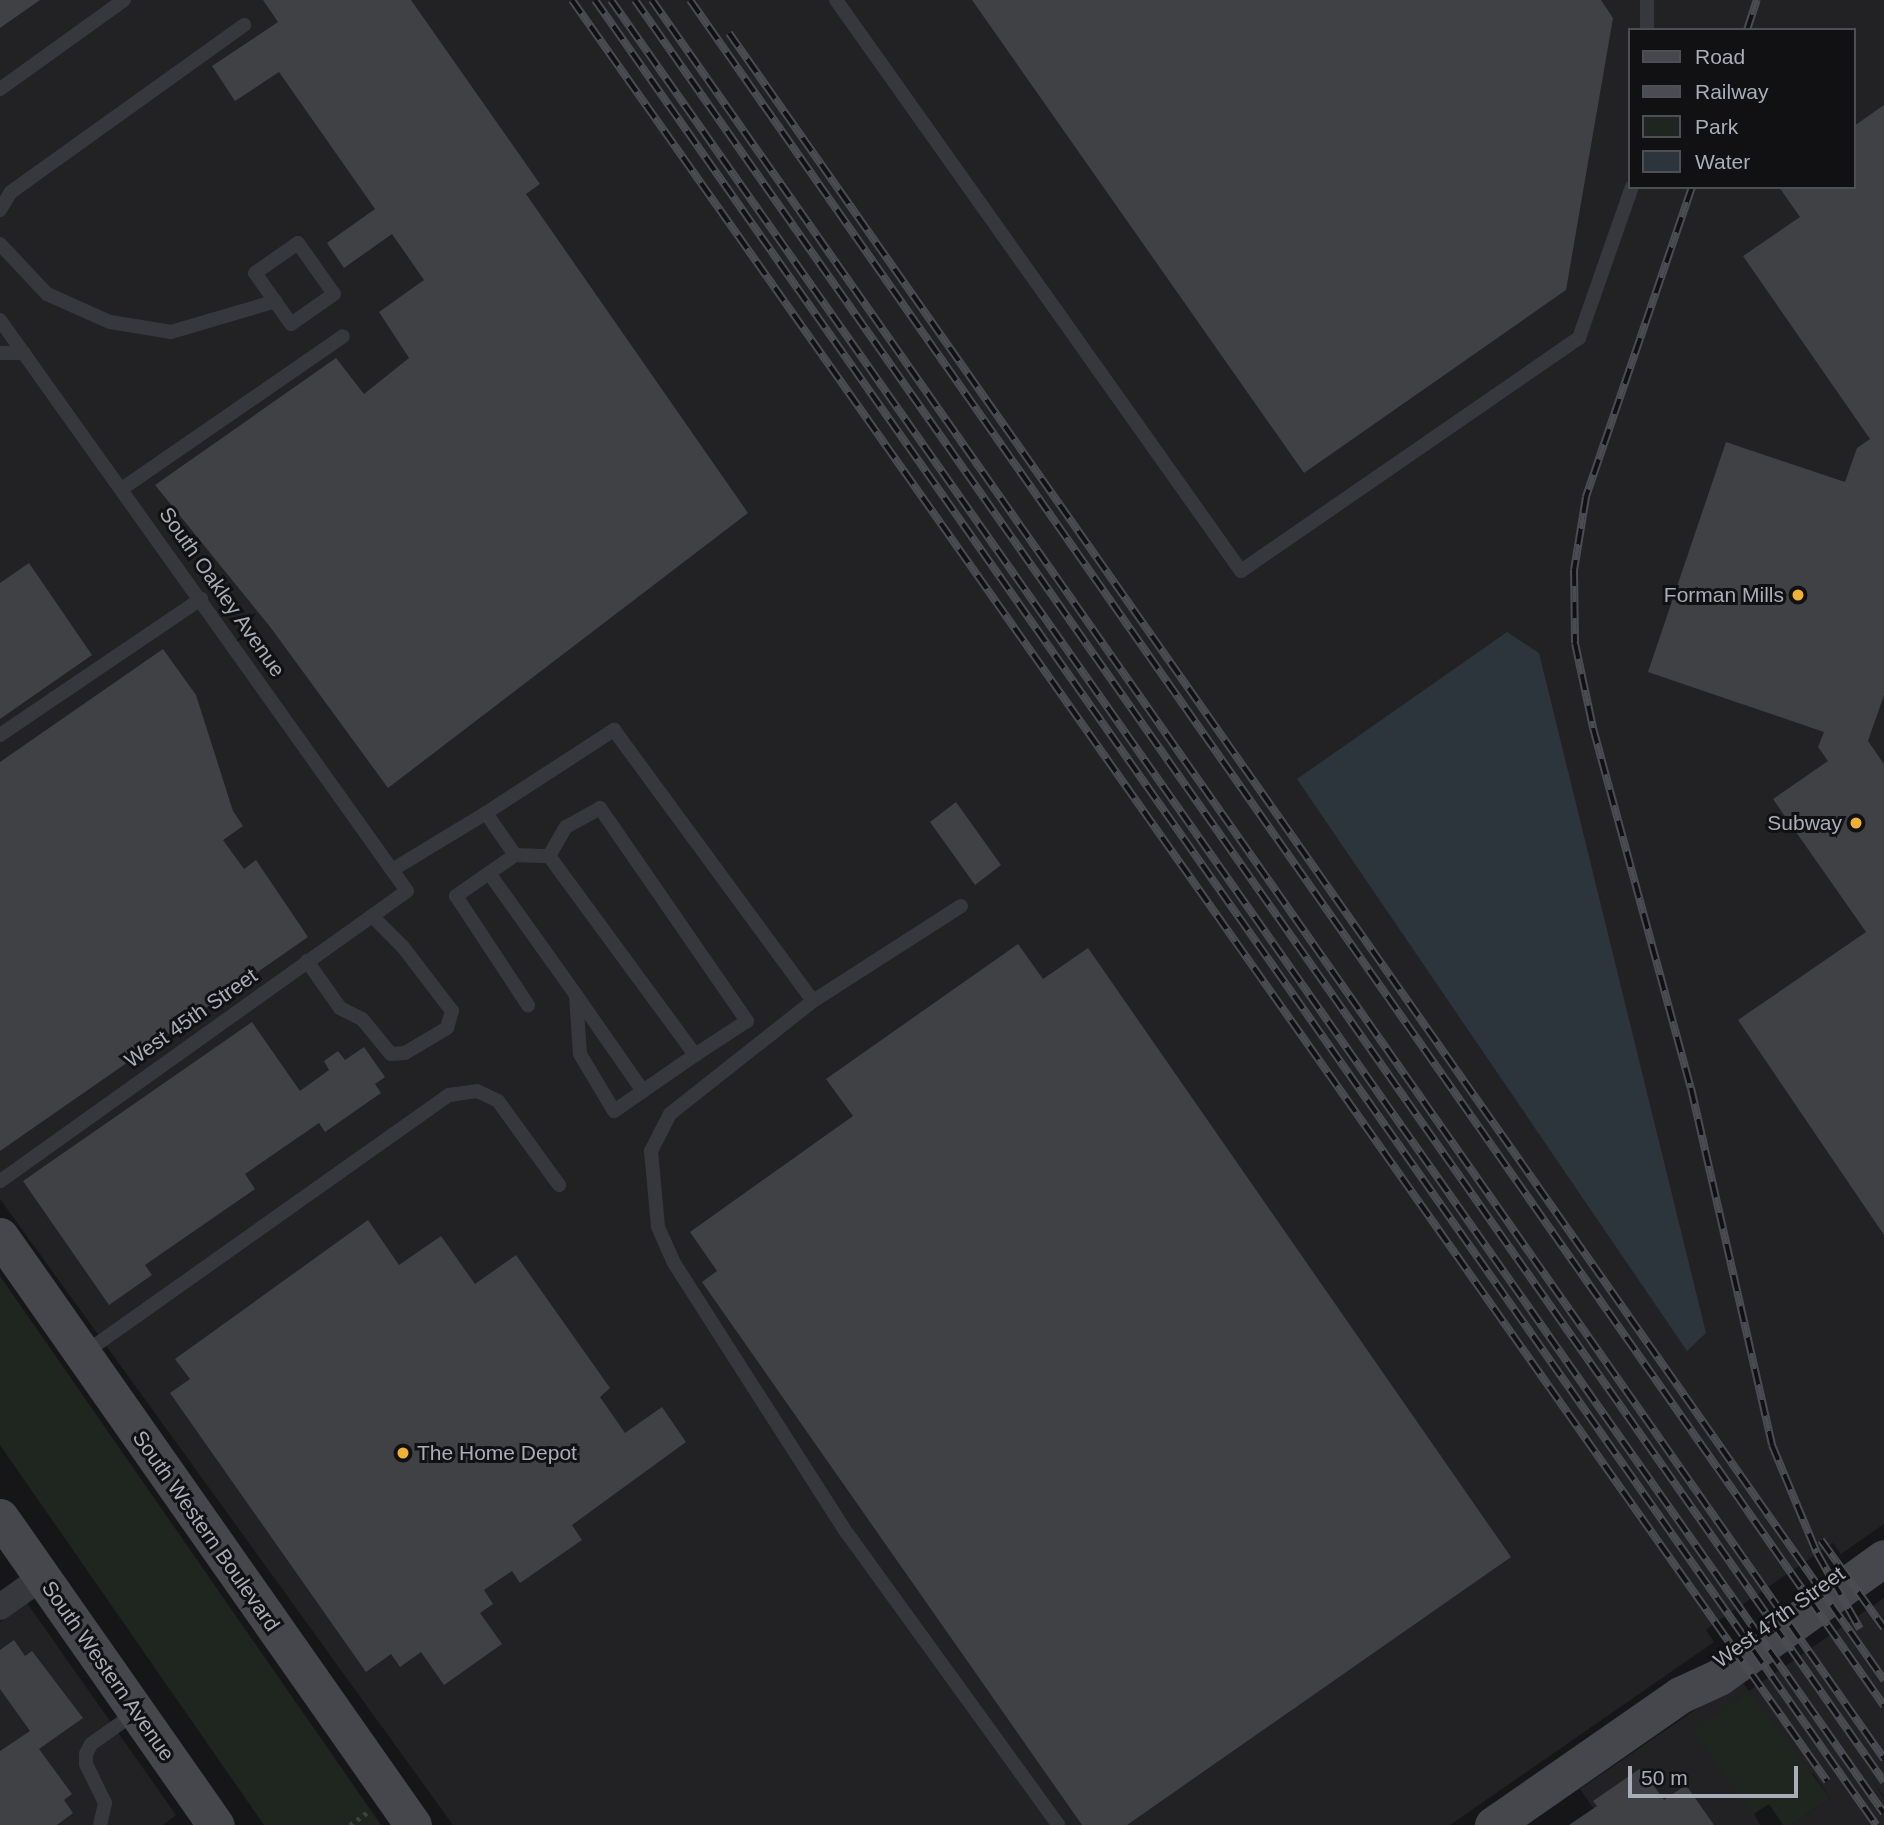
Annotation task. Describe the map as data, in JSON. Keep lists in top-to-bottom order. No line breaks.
{"streets":{"main road":["South Western Boulevard","West 47th Street","South Western Avenue"],"lane":["South Oakley Avenue","West 45th Street"]},"crossings":[["South Oakley Avenue","West 45th Street"]],"places":["Forman Mills","Subway","The Home Depot"],"legend":["Road","Railway","Park","Water"],"scale_bar":"50 m"}
